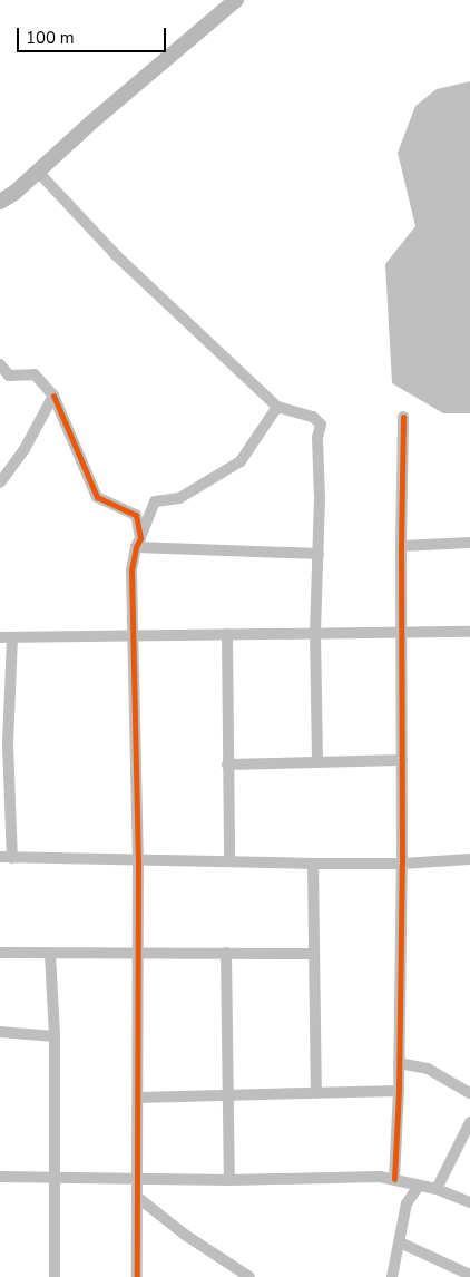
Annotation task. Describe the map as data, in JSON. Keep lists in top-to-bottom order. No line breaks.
{"scale_bar":"100 m"}
